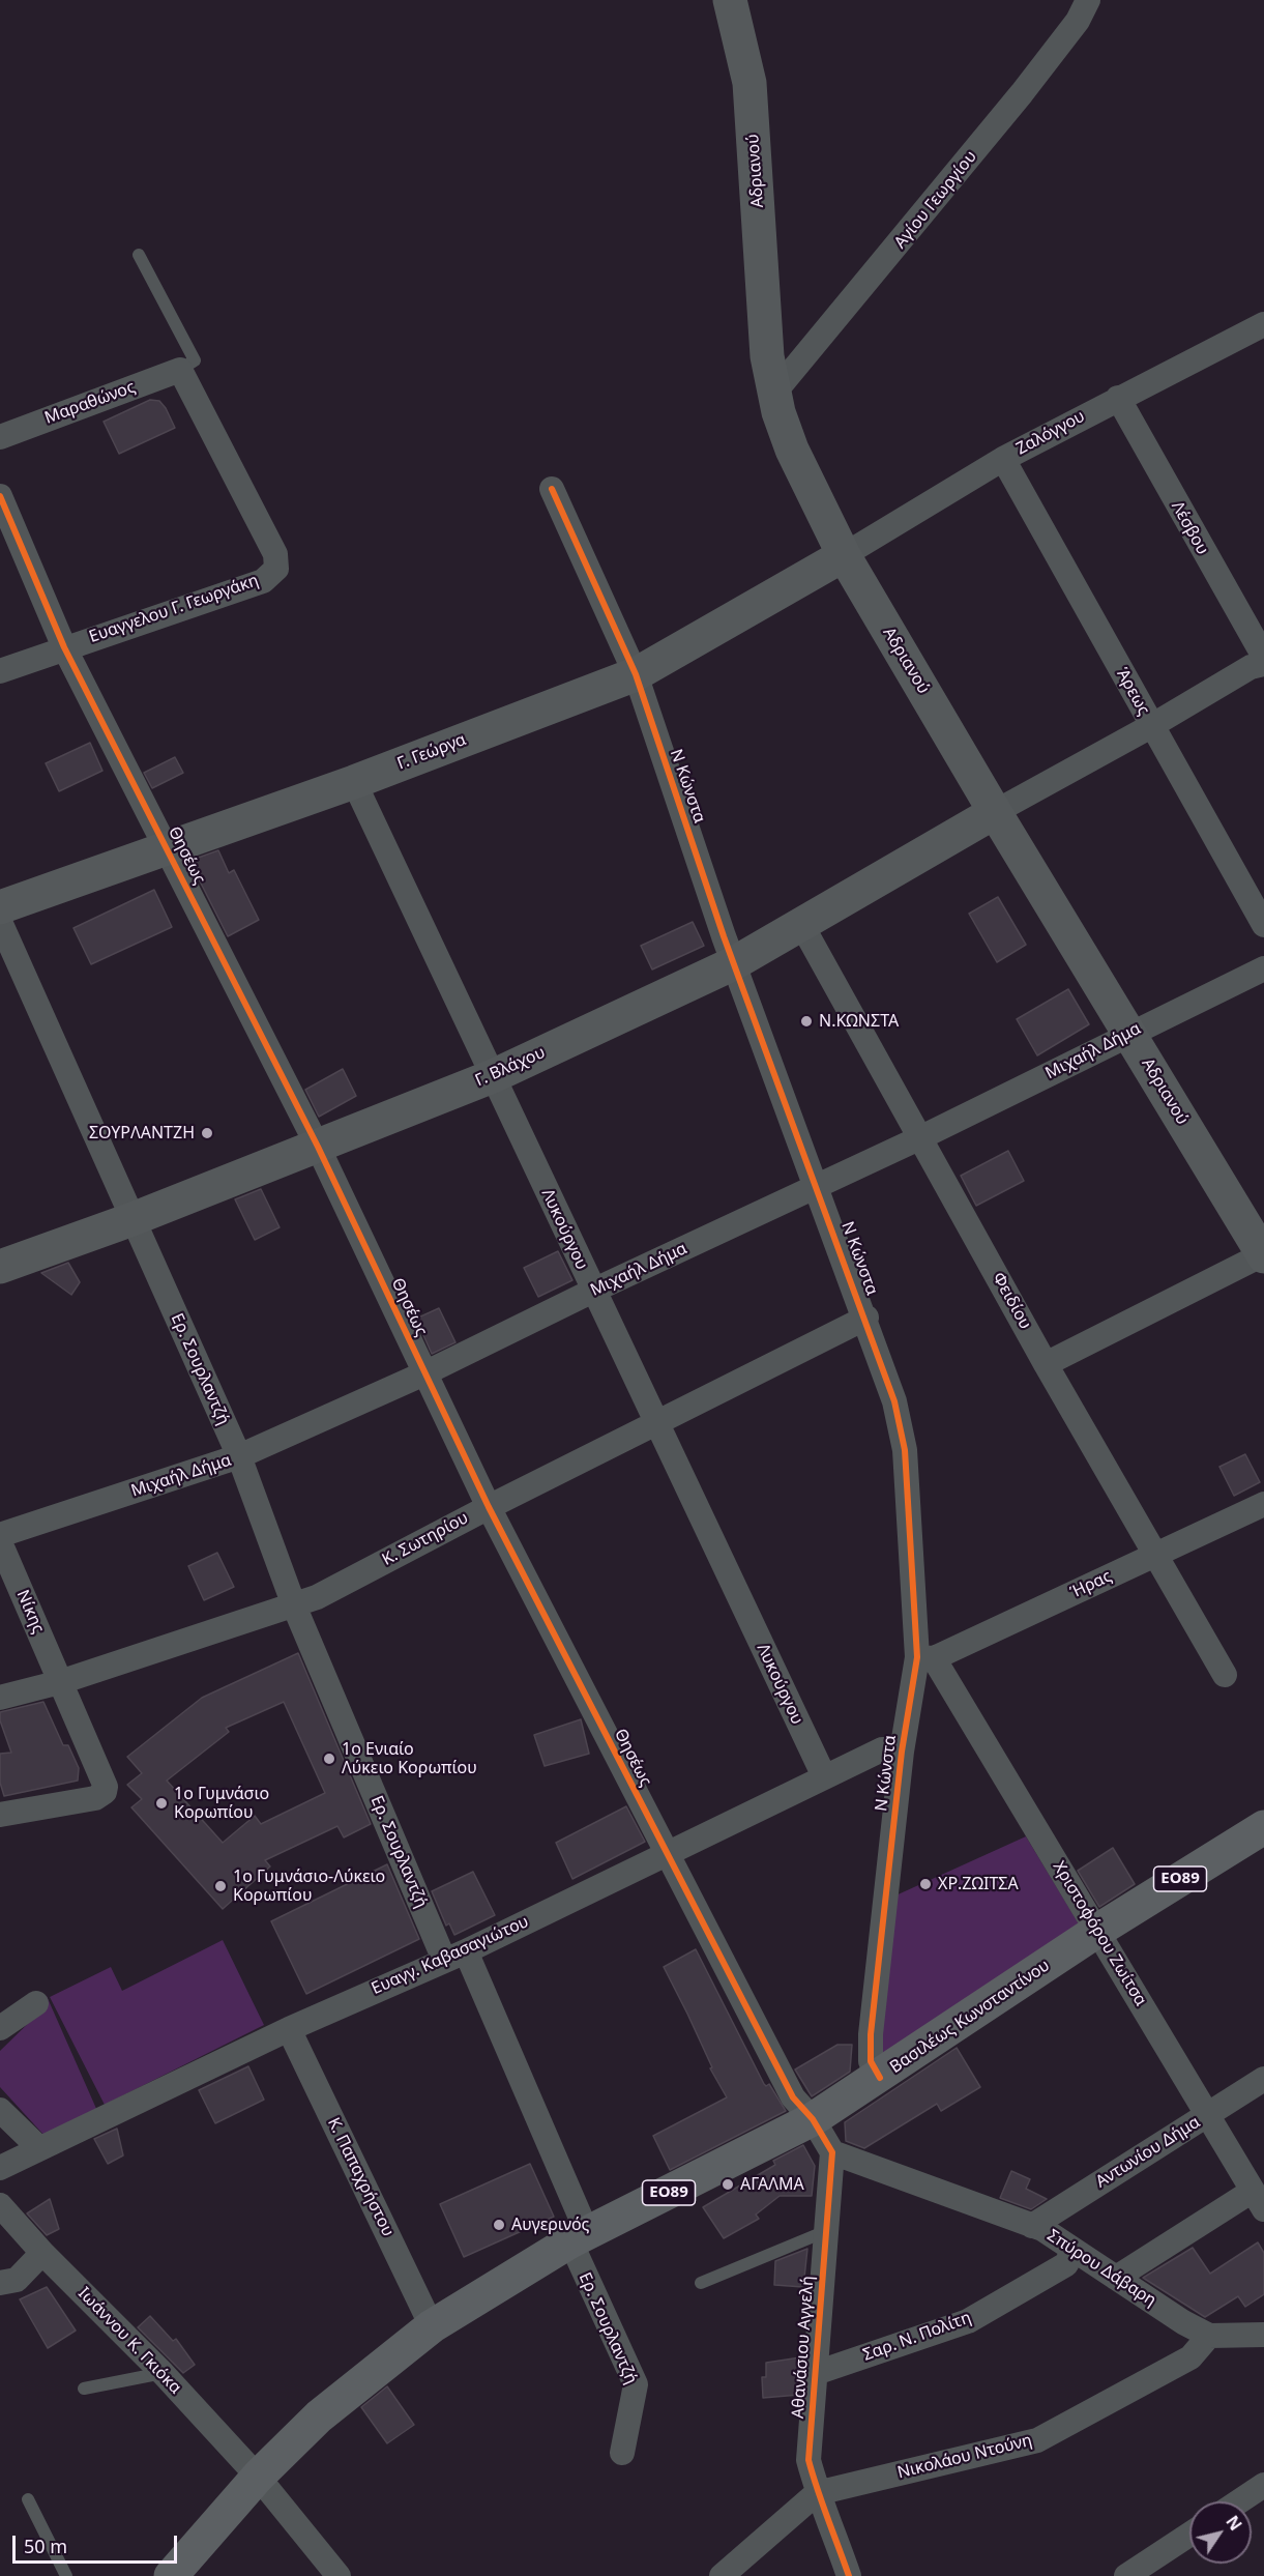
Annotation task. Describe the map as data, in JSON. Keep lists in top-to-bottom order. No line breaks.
{"streets":{"main road":["ΕΟ89","Βασιλέως Κωνσταντίνου"],"street":["Αδριανού","Αγίου Γεωργίου","Μαραθώνος","Ζαλόγγου","Λέσβου","Ευαγγελου Γ. Γεωργάκη","Άρεως","Γ. Γεώργα","Ν Κώνστα","Θησέως","Μιχαήλ Δήμα","Γ. Βλάχου","Λυκούργου","Φειδίου","Ερ. Σουρλαντζή","Κ. Σωτηρίου","Ήρας","Νίκης","Χριστοφόρου Ζωίτσα","Ευαγγ. Καβασαγιώτου","Αντωνίου Δήμα","Κ. Παπαχρήστου","Σπύρου Δάβαρη","Σαρ. Ν. Πολίτη","Ιωάννου Κ. Γκιόκα","Αθανάσιου Αγγελή","Νικολάου Ντούνη"]},"crossings":[["Αδριανού","Αγίου Γεωργίου"],["Αδριανού","Ζαλόγγου"],["Αδριανού","Γ. Γεώργα"],["Αδριανού","Μιχαήλ Δήμα"],["Αδριανού","Γ. Βλάχου"],["Μαραθώνος","Ευαγγελου Γ. Γεωργάκη"],["Ζαλόγγου","Λέσβου"],["Ζαλόγγου","Άρεως"],["Ζαλόγγου","Γ. Γεώργα"],["Ευαγγελου Γ. Γεωργάκη","Θησέως"],["Γ. Γεώργα","Ν Κώνστα"],["Γ. Γεώργα","Θησέως"],["Γ. Γεώργα","Λυκούργου"],["Ν Κώνστα","Μιχαήλ Δήμα"],["Ν Κώνστα","Γ. Βλάχου"],["Ν Κώνστα","Κ. Σωτηρίου"],["Ν Κώνστα","Ήρας"],["Ν Κώνστα","Χριστοφόρου Ζωίτσα"],["Ν Κώνστα","Ευαγγ. Καβασαγιώτου"],["Ν Κώνστα","Βασιλέως Κωνσταντίνου"],["Θησέως","Μιχαήλ Δήμα"],["Θησέως","Γ. Βλάχου"],["Θησέως","Κ. Σωτηρίου"],["Θησέως","Ευαγγ. Καβασαγιώτου"],["Θησέως","Βασιλέως Κωνσταντίνου"],["Μιχαήλ Δήμα","Λυκούργου"],["Μιχαήλ Δήμα","Φειδίου"],["Μιχαήλ Δήμα","Ερ. Σουρλαντζή"],["Γ. Βλάχου","Λυκούργου"],["Γ. Βλάχου","Φειδίου"],["Γ. Βλάχου","Ερ. Σουρλαντζή"],["Λυκούργου","Κ. Σωτηρίου"],["Λυκούργου","Ευαγγ. Καβασαγιώτου"],["Φειδίου","Ήρας"],["Ερ. Σουρλαντζή","Κ. Σωτηρίου"],["Ερ. Σουρλαντζή","Ευαγγ. Καβασαγιώτου"],["Ερ. Σουρλαντζή","Βασιλέως Κωνσταντίνου"],["Κ. Σωτηρίου","Νίκης"],["Ήρας","Χριστοφόρου Ζωίτσα"],["Χριστοφόρου Ζωίτσα","Βασιλέως Κωνσταντίνου"],["Χριστοφόρου Ζωίτσα","Αντωνίου Δήμα"],["Ευαγγ. Καβασαγιώτου","Κ. Παπαχρήστου"],["Βασιλέως Κωνσταντίνου","Κ. Παπαχρήστου"],["Βασιλέως Κωνσταντίνου","Ιωάννου Κ. Γκιόκα"],["Αντωνίου Δήμα","Σπύρου Δάβαρη"],["Σπύρου Δάβαρη","Σαρ. Ν. Πολίτη"],["Σπύρου Δάβαρη","Αθανάσιου Αγγελή"],["Σπύρου Δάβαρη","Νικολάου Ντούνη"],["Σαρ. Ν. Πολίτη","Αθανάσιου Αγγελή"],["Αθανάσιου Αγγελή","Νικολάου Ντούνη"]],"places":["Ν.ΚΩΝΣΤΑ","ΣΟΥΡΛΑΝΤΖΗ","1ο Ενιαίο Λύκειο Κορωπίου","1ο Γυμνάσιο Κορωπίου","ΧΡ.ΖΩΙΤΣΑ","1ο Γυμνάσιο-Λύκειο Κορωπίου","ΑΓΑΛΜΑ","Αυγερινός"],"scale_bar":"50 m","north":"top right"}
